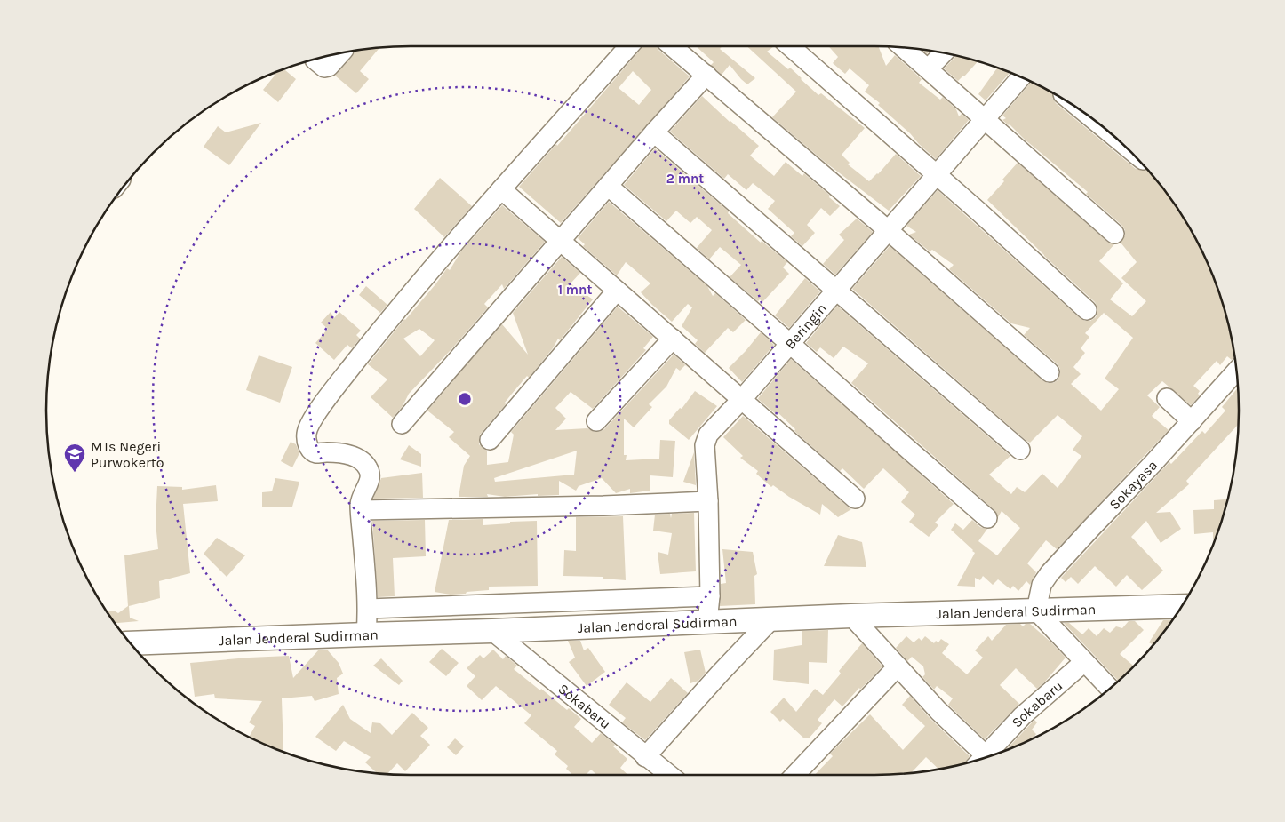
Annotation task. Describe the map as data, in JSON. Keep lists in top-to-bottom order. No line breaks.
{"streets":{"main road":["Jalan Jenderal Sudirman"],"street":["Beringin","Sokayasa","Sokabaru"]},"crossings":[["Beringin","Jalan Jenderal Sudirman"],["Sokayasa","Jalan Jenderal Sudirman"],["Jalan Jenderal Sudirman","Sokabaru"]],"places":{"school or university":["MTs Negeri Purwokerto"]},"rings":["2 mnt","1 mnt"]}
